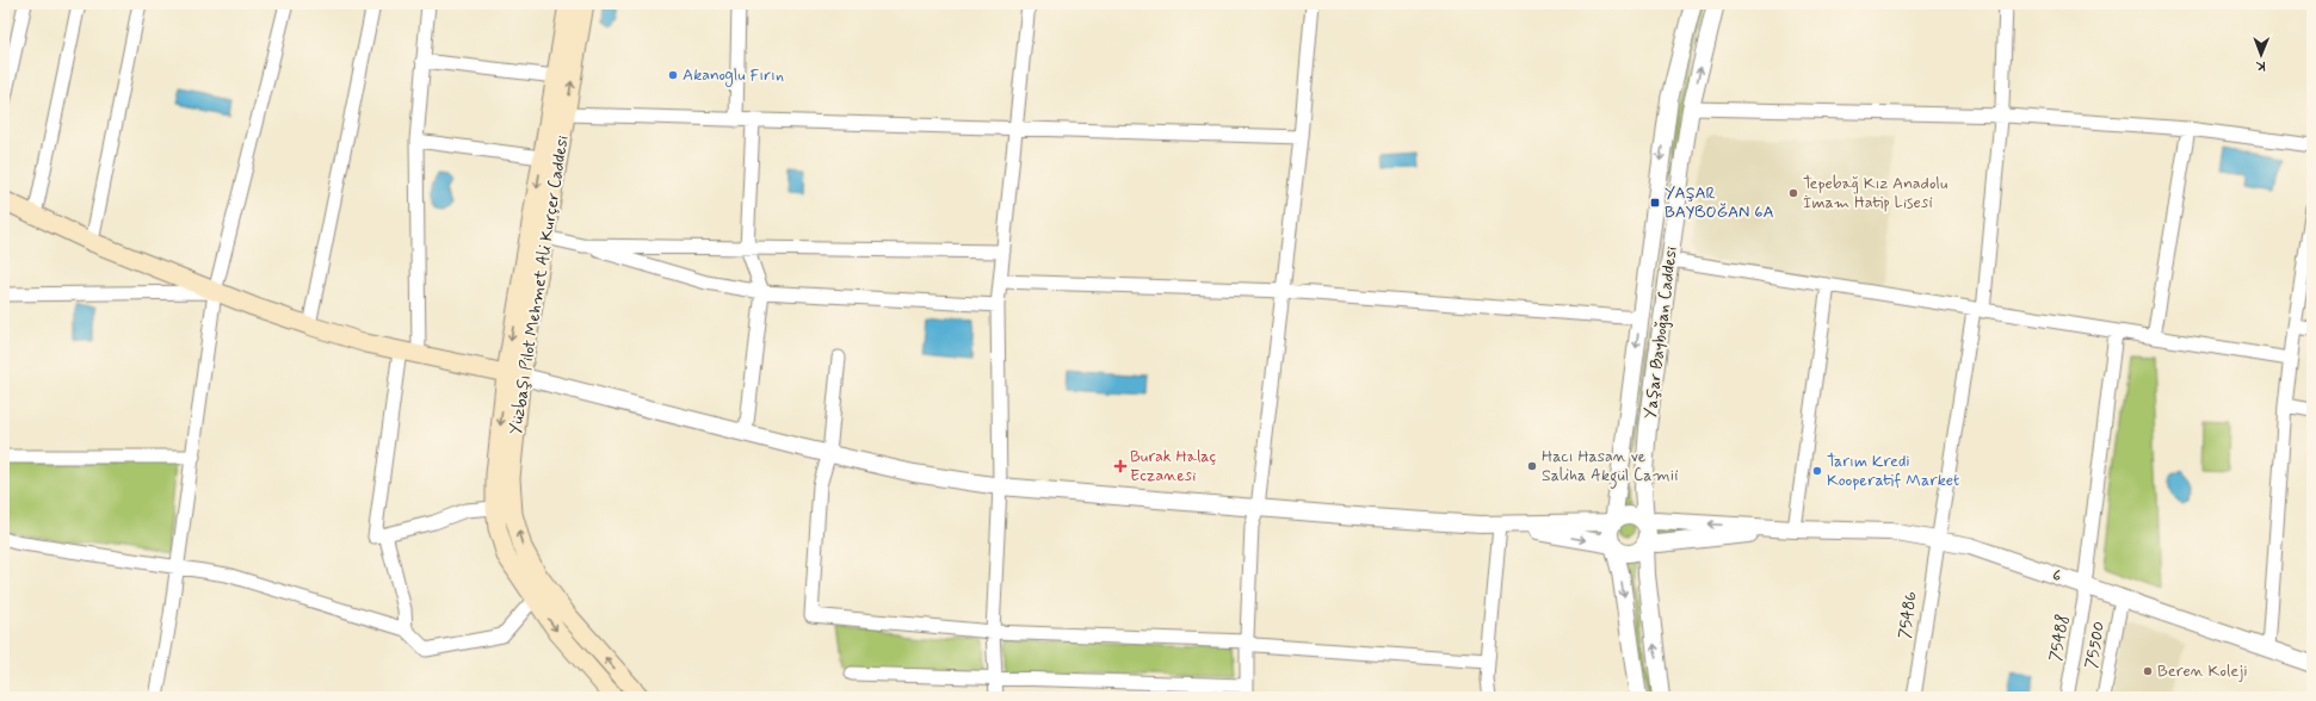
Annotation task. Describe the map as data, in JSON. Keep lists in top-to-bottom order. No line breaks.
{"streets":{"main road":["Yüzbaşı Pilot Mehmet Ali Kurçer Caddesi"],"street":["Yaşar Bayboğan Caddesi","6","75486","75488","75500"]},"crossings":[["6","75486"],["6","75488"],["6","75500"]],"places":{"other":["Akanoglu Fırın","Tepebağ Kız Anadolu İmam Hatip Lisesi","Hacı Hasan ve Saliha Akgül Camii","Tarım Kredi Kooperatif Market","Beren Koleji"],"transit":["YAŞAR BAYBOĞAN 6A"],"health":["Burak Halaç Eczanesi"]},"north":"bottom"}
